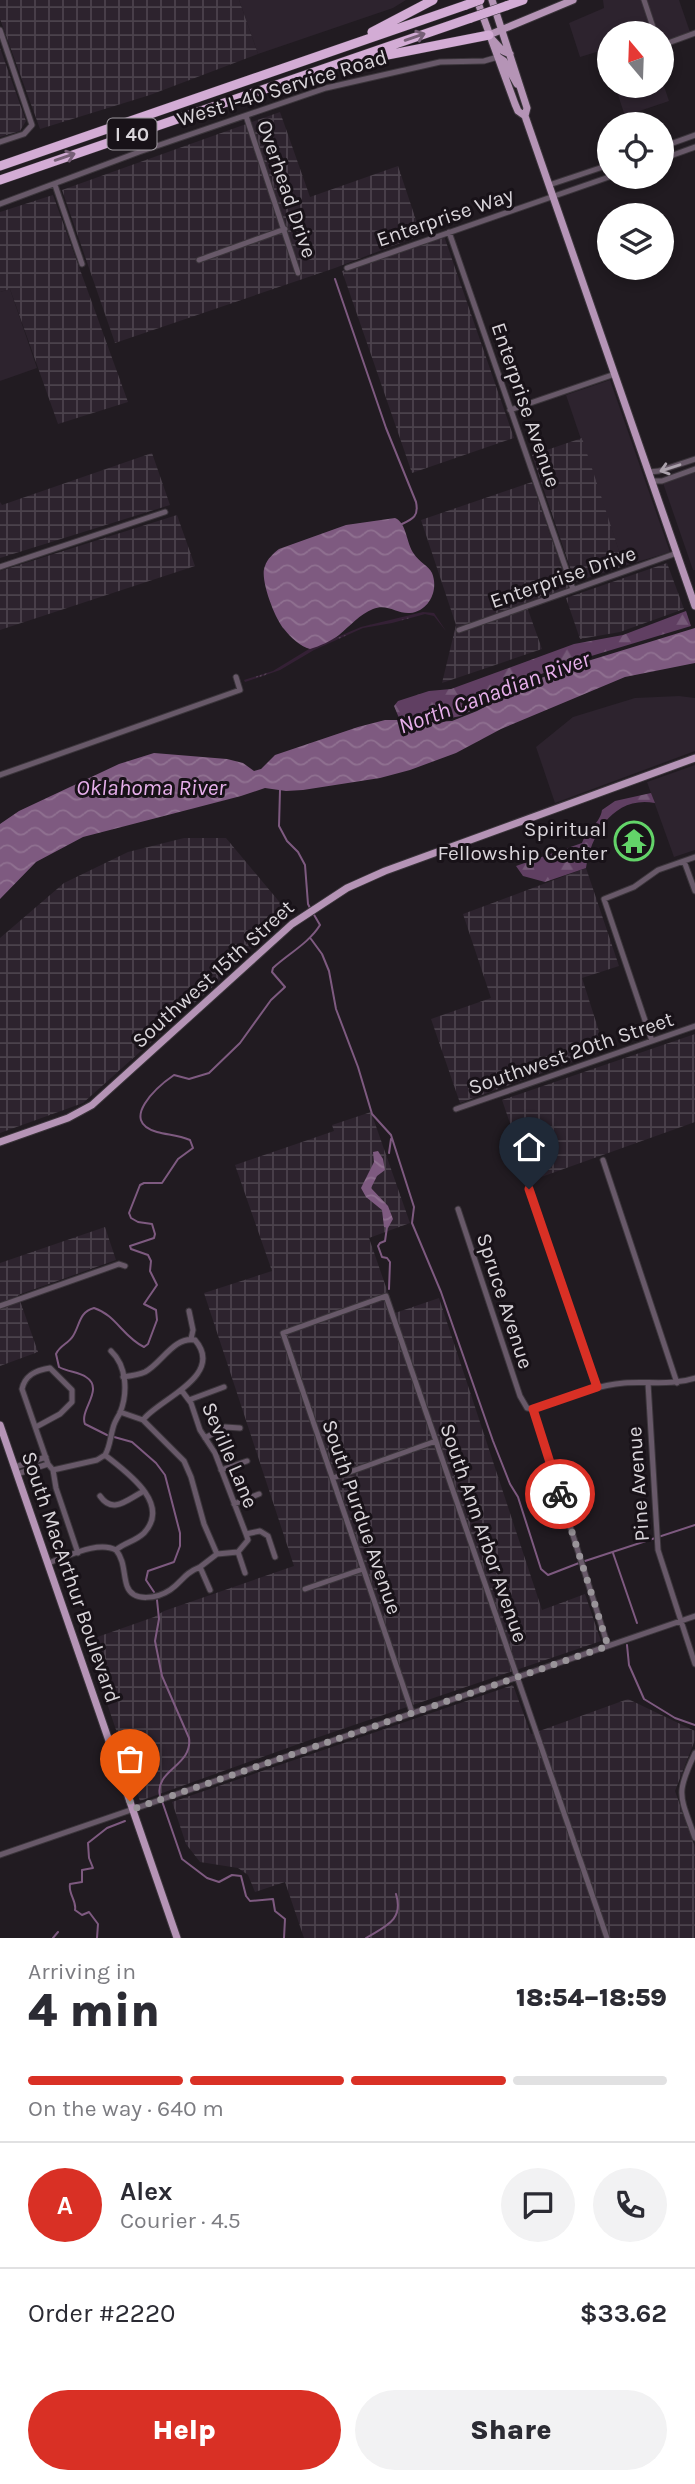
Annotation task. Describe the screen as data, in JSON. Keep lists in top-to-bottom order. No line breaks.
{"streets":{"highway":["I 40"],"main road":["Southwest 15th Street","South MacArthur Boulevard"],"street":["West I-40 Service Road","Overhead Drive","Enterprise Way","Enterprise Avenue","Enterprise Drive","Southwest 20th Street","Spruce Avenue","Seville Lane","Pine Avenue","South Purdue Avenue","South Ann Arbor Avenue"]},"crossings":[["West I-40 Service Road","Overhead Drive"],["Enterprise Way","Enterprise Avenue"],["Enterprise Avenue","Enterprise Drive"],["South Purdue Avenue","South Ann Arbor Avenue"]],"water":["North Canadian River","Oklahoma River"],"places":{"temple":["Spiritual Fellowship Center"]},"north":"top","page":{"heading":["4 min","Arriving in","18:54–18:59"],"panel":["Alex","Courier · 4.5","Order #2220","$33.62"],"bar":"On the way · 640 m","round":"A","buttons":["Help","Share"]}}
